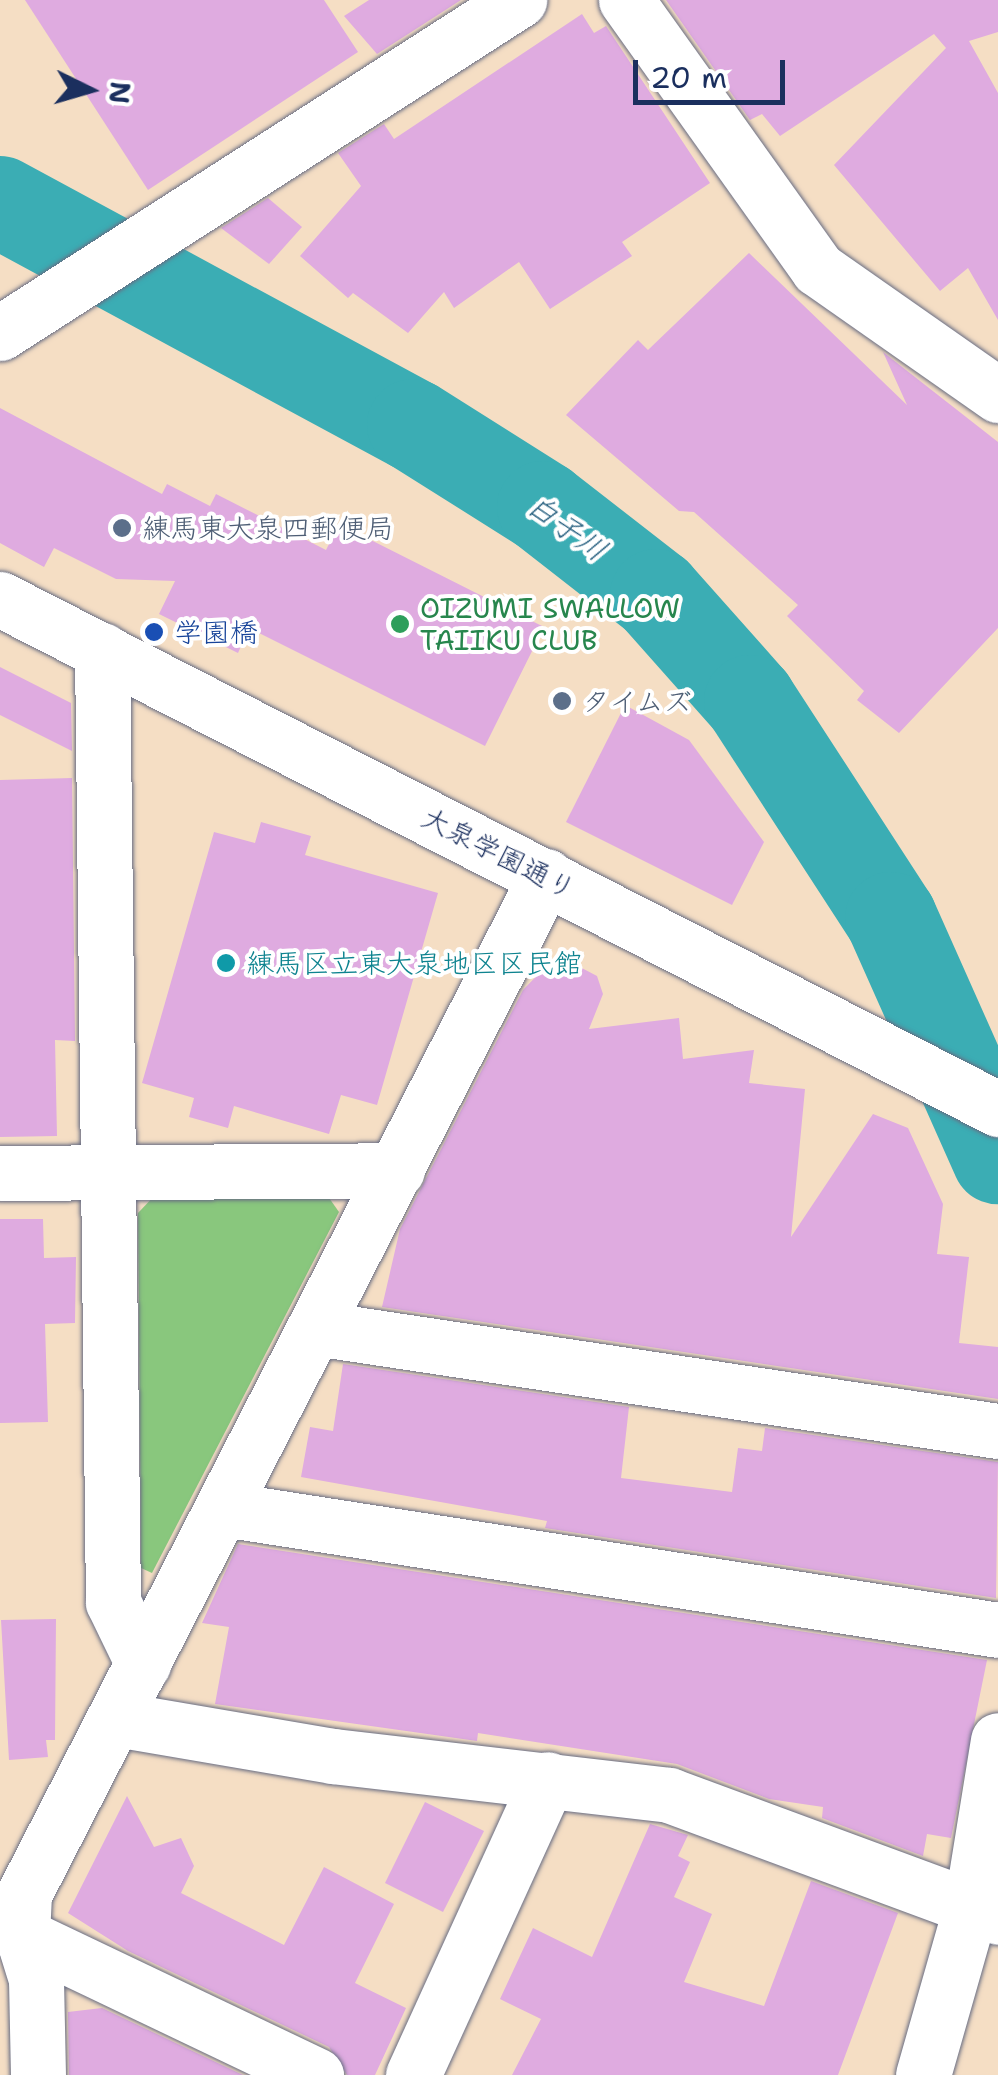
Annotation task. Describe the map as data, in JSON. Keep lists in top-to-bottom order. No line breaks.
{"streets":{"street":["大泉学園通り"]},"water":["白子川"],"places":["練馬東大泉四郵便局","OIZUMI SWALLOW TAIIKU CLUB","学園橋","タイムズ","練馬区立東大泉地区区民館"],"scale_bar":"20 m","north":"right"}
